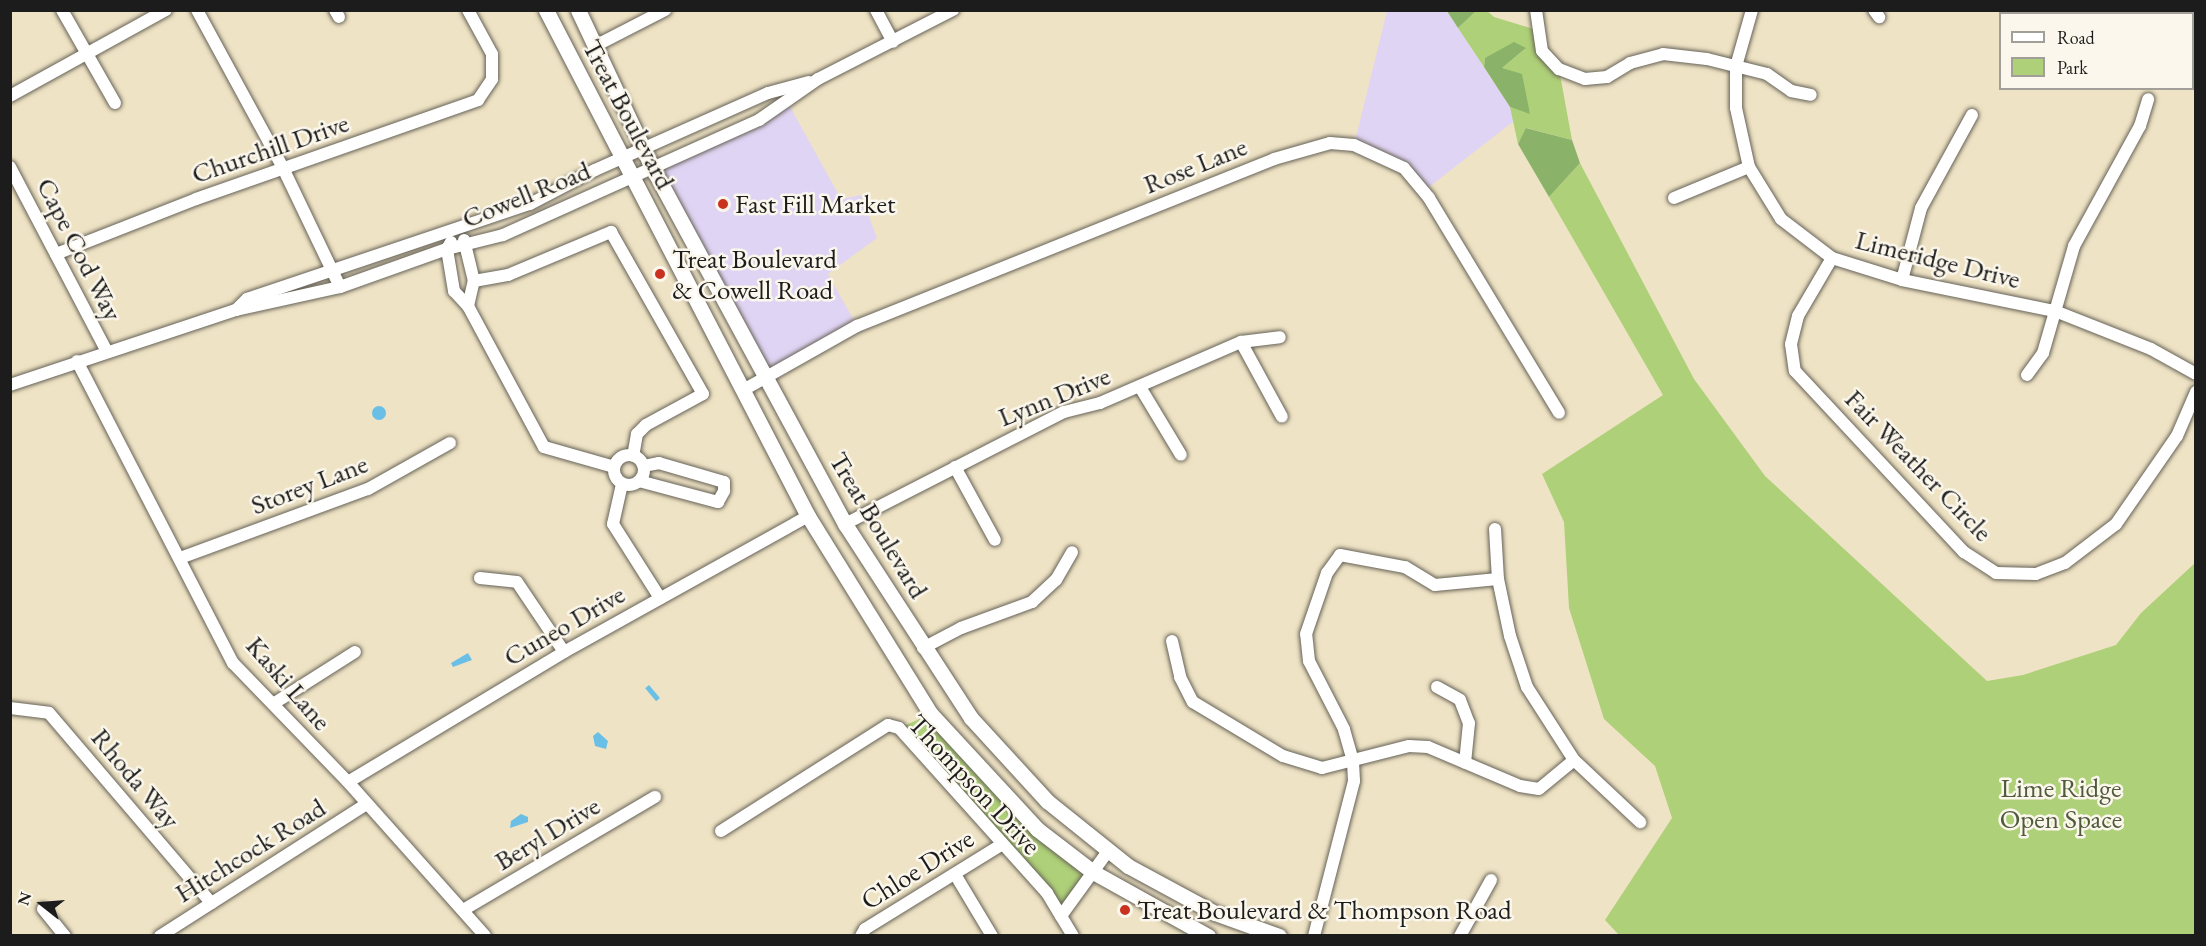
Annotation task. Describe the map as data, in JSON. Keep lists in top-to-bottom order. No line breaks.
{"streets":{"main road":["Treat Boulevard"],"street":["Churchill Drive","Rose Lane","Cowell Road","Cape Cod Way","Limeridge Drive","Lynn Drive","Fair Weather Circle","Storey Lane","Cuneo Drive","Kaski Lane","Rhoda Way","Thompson Drive","Beryl Drive","Hitchcock Road","Chloe Drive"]},"crossings":[["Treat Boulevard","Rose Lane"],["Treat Boulevard","Cowell Road"],["Treat Boulevard","Lynn Drive"],["Treat Boulevard","Cuneo Drive"],["Churchill Drive","Cape Cod Way"],["Cowell Road","Cape Cod Way"],["Cowell Road","Kaski Lane"],["Limeridge Drive","Fair Weather Circle"],["Storey Lane","Kaski Lane"],["Cuneo Drive","Kaski Lane"],["Kaski Lane","Beryl Drive"],["Kaski Lane","Hitchcock Road"],["Rhoda Way","Hitchcock Road"],["Thompson Drive","Chloe Drive"]],"parks":["Lime Ridge Open Space"],"places":["Fast Fill Market","Treat Boulevard & Cowell Road","Treat Boulevard & Thompson Road"],"legend":["Road","Park"],"north":"left"}
